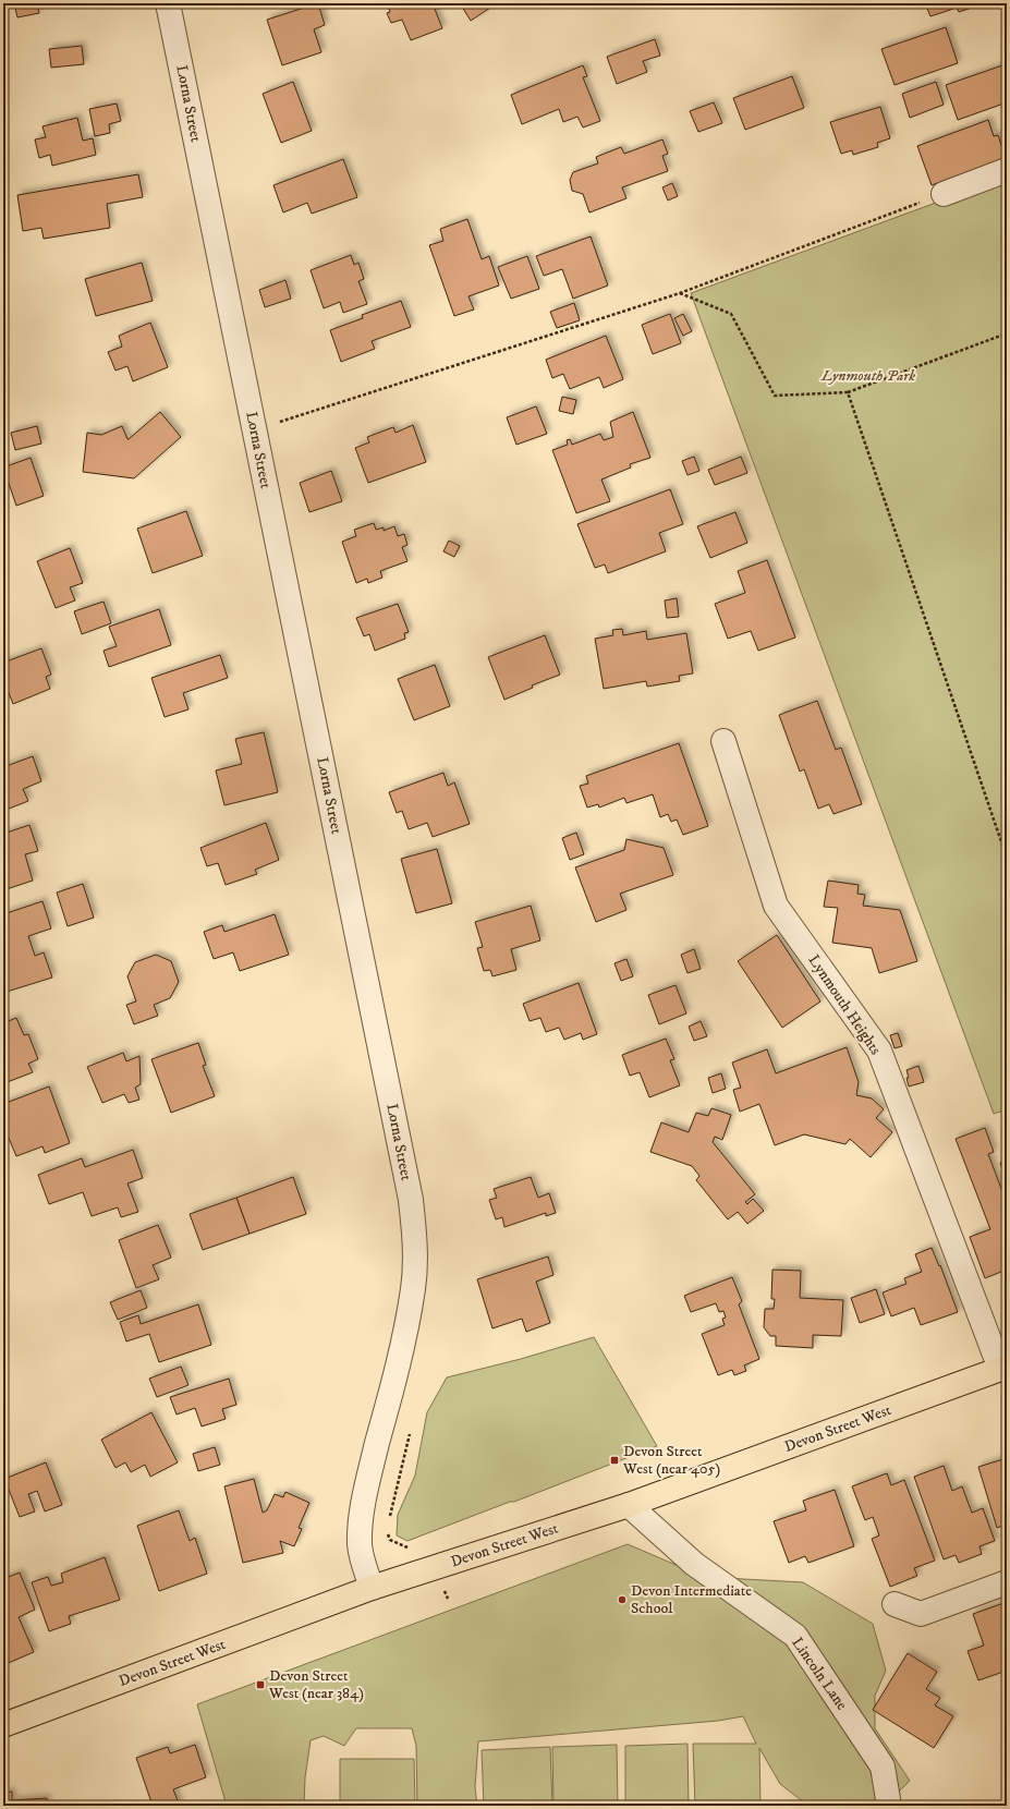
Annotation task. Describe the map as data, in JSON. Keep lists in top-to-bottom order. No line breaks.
{"streets":{"main road":["Devon Street West"],"street":["Lorna Street","Lynmouth Heights","Lincoln Lane"]},"crossings":[["Lorna Street","Devon Street West"],["Lynmouth Heights","Devon Street West"],["Devon Street West","Lincoln Lane"]],"parks":["Lynmouth Park"],"places":{"transit":["Devon Street West (near 405)","Devon Street West (near 384)"],"other":["Devon Intermediate School"]}}
